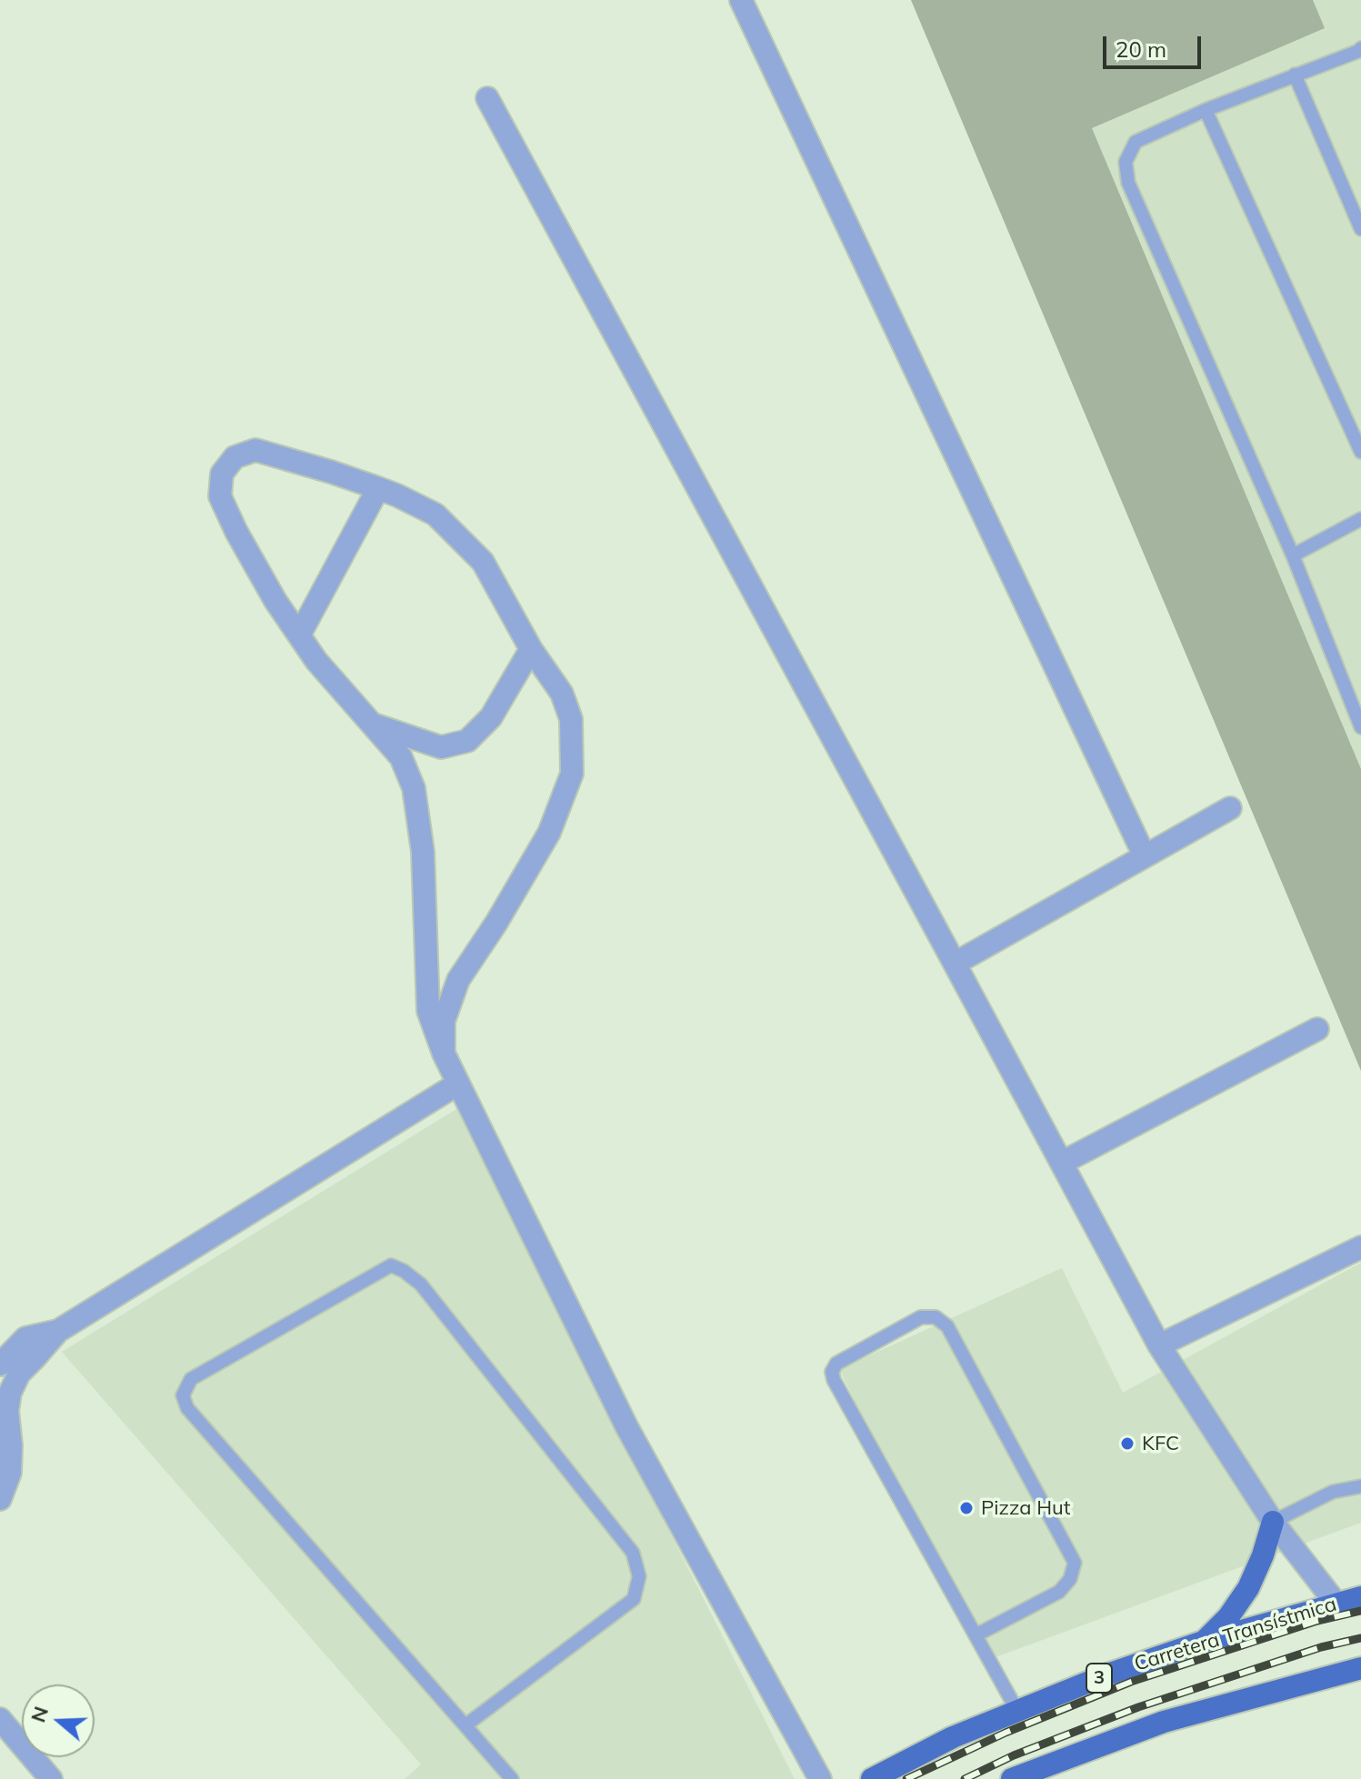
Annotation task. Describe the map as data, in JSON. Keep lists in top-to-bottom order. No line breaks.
{"streets":{"main road":["Carretera Transístmica","3"]},"places":["KFC","Pizza Hut"],"scale_bar":"20 m","north":"left"}
